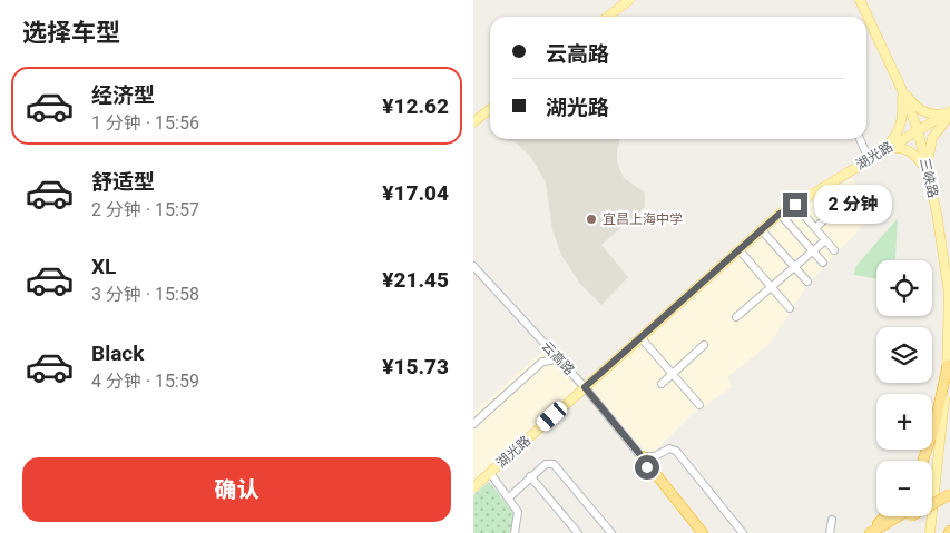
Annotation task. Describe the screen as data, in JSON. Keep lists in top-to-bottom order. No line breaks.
{"streets":{"main road":["湖光路","三峡路"],"street":["云高路"]},"crossings":[["湖光路","三峡路"],["湖光路","云高路"]],"places":["宜昌上海中学"],"page":{"heading":"选择车型","banner":["云高路","湖光路"],"list":[{"name":"经济型","note":"1 分钟 · 15:56","value":"¥12.62"},{"name":"舒适型","note":"2 分钟 · 15:57","value":"¥17.04"},{"name":"XL","note":"3 分钟 · 15:58","value":"¥21.45"},{"name":"Black","note":"4 分钟 · 15:59","value":"¥15.73"}],"bubble":"2 分钟","map_buttons":["+","−"],"buttons":"确认"}}
